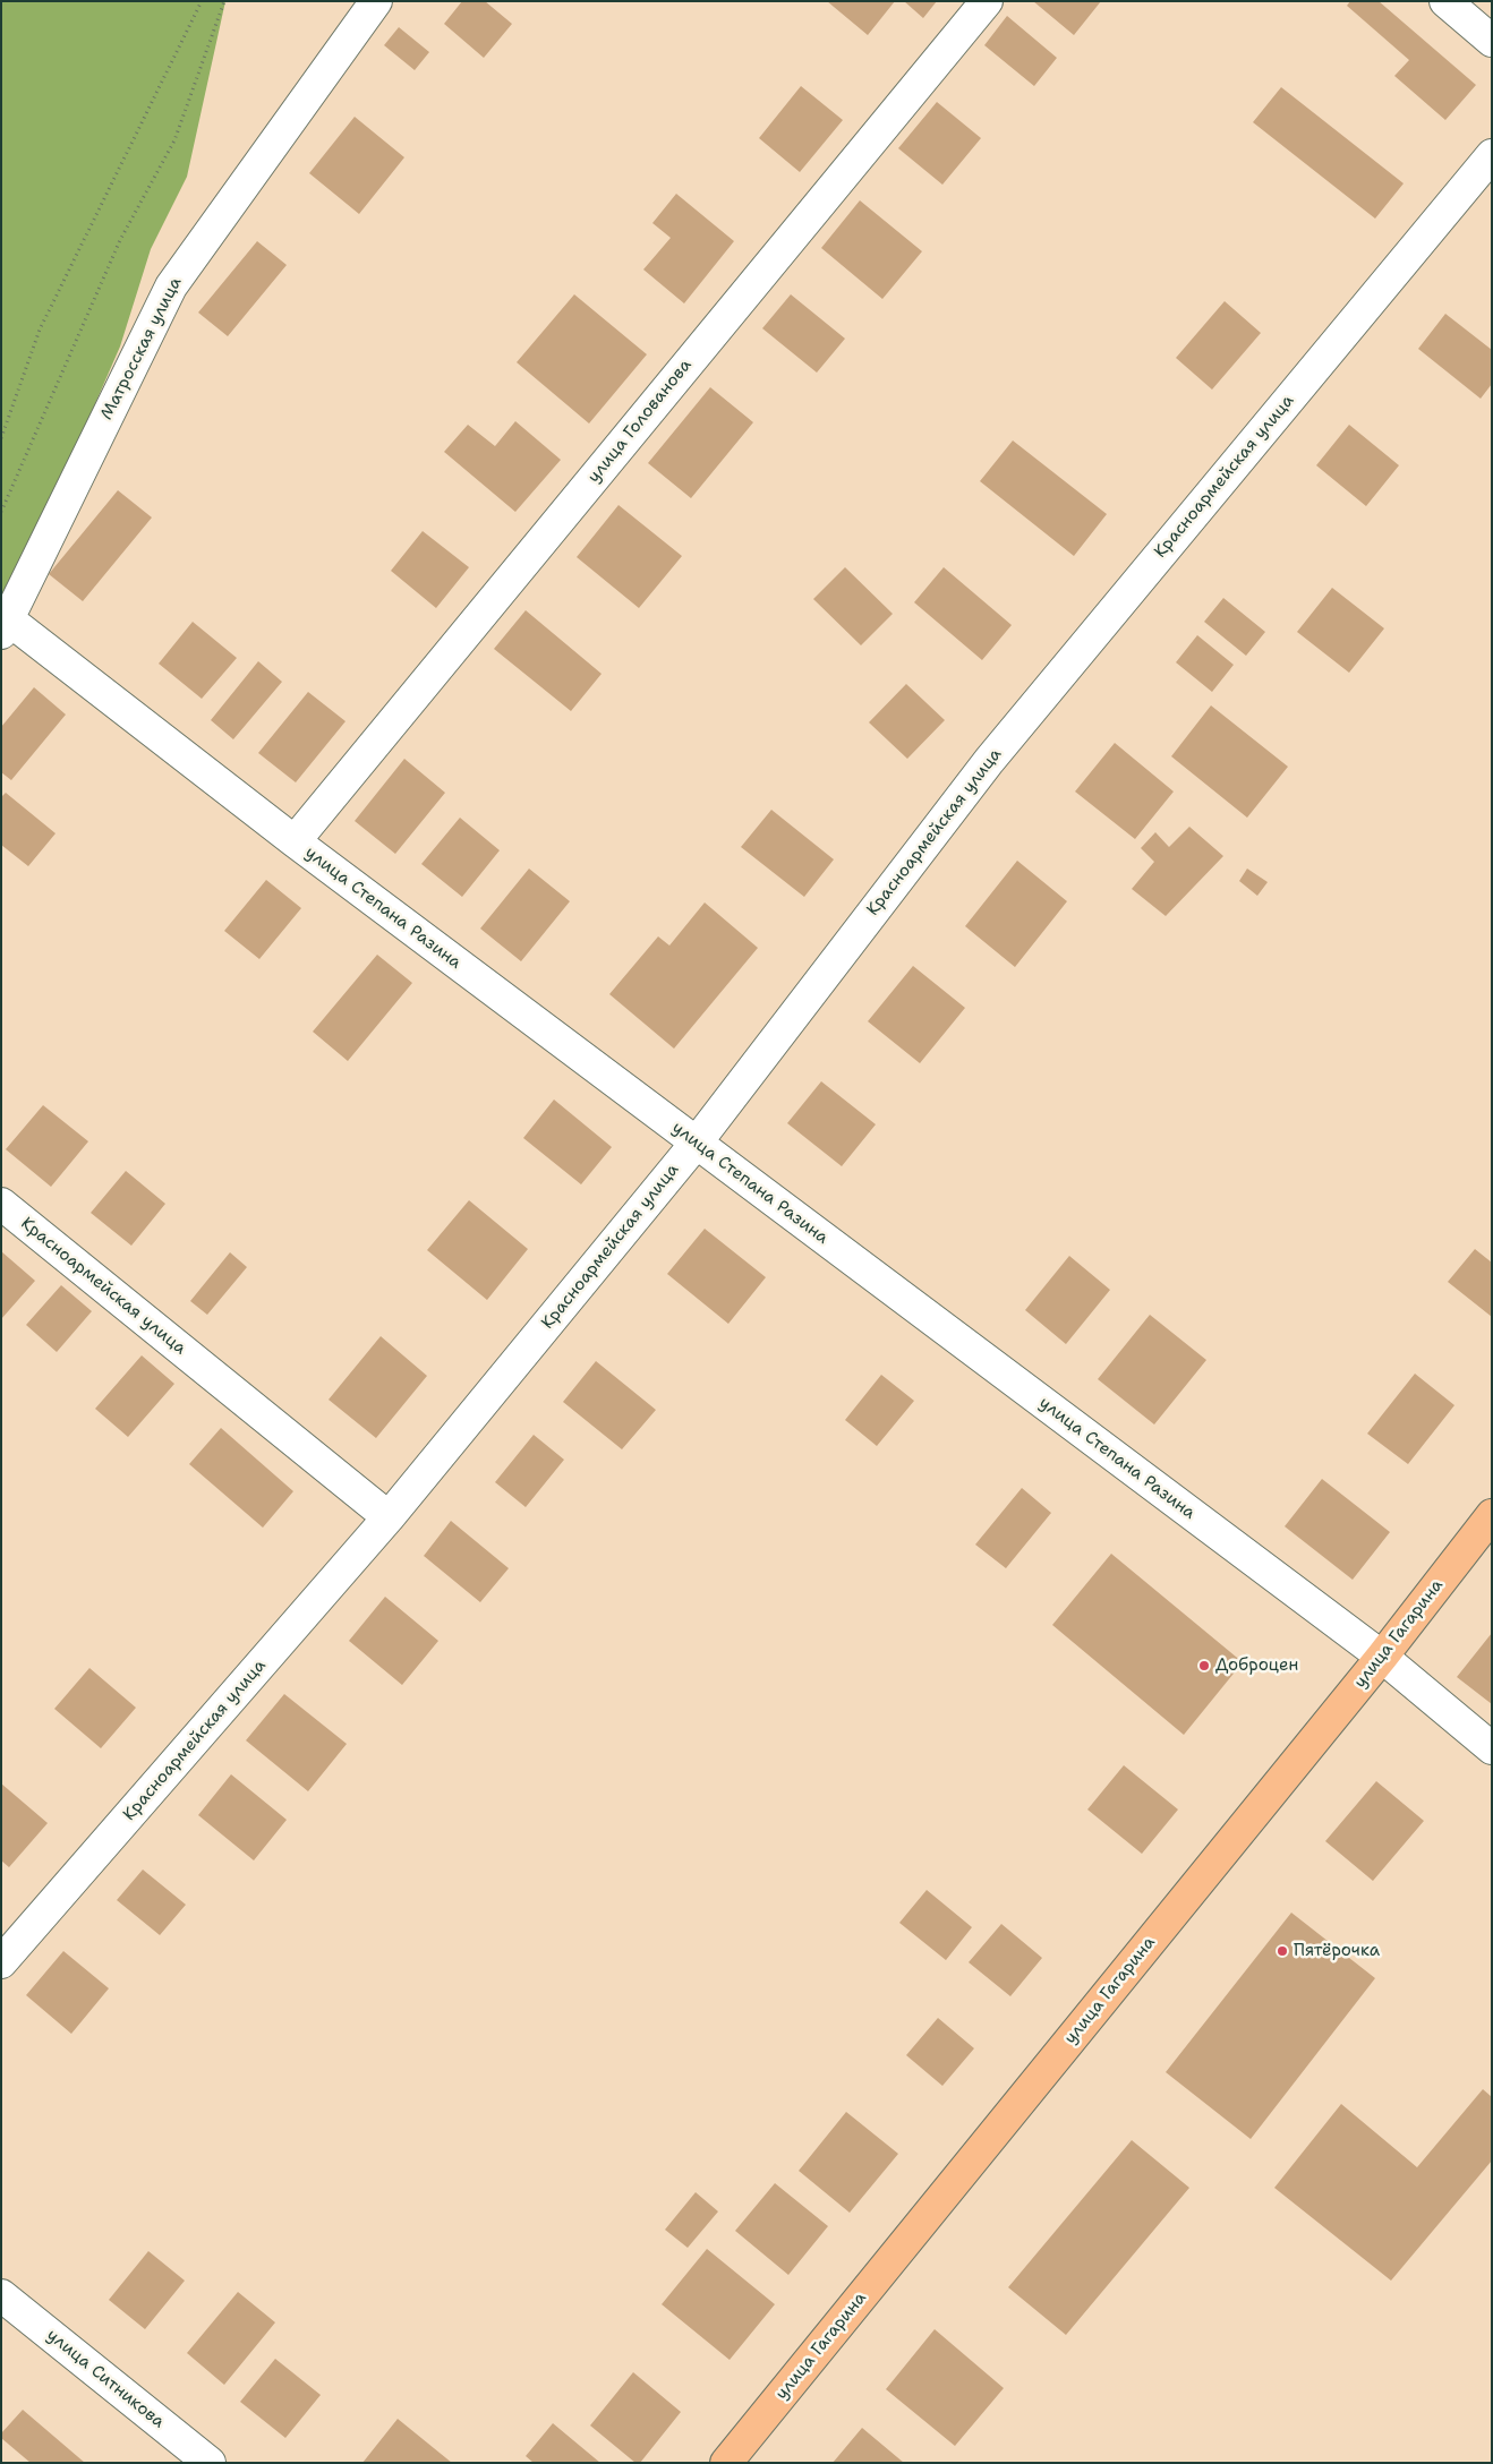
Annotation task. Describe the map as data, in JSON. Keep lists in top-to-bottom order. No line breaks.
{"streets":{"main road":["улица Гагарина"],"street":["Матросская улица","улица Голованова","Красноармейская улица","улица Степана Разина","улица Ситникова"]},"crossings":[["Матросская улица","улица Степана Разина"],["улица Голованова","улица Степана Разина"],["Красноармейская улица","улица Степана Разина"],["улица Степана Разина","улица Гагарина"]],"places":["Доброцен","Пятёрочка"]}
